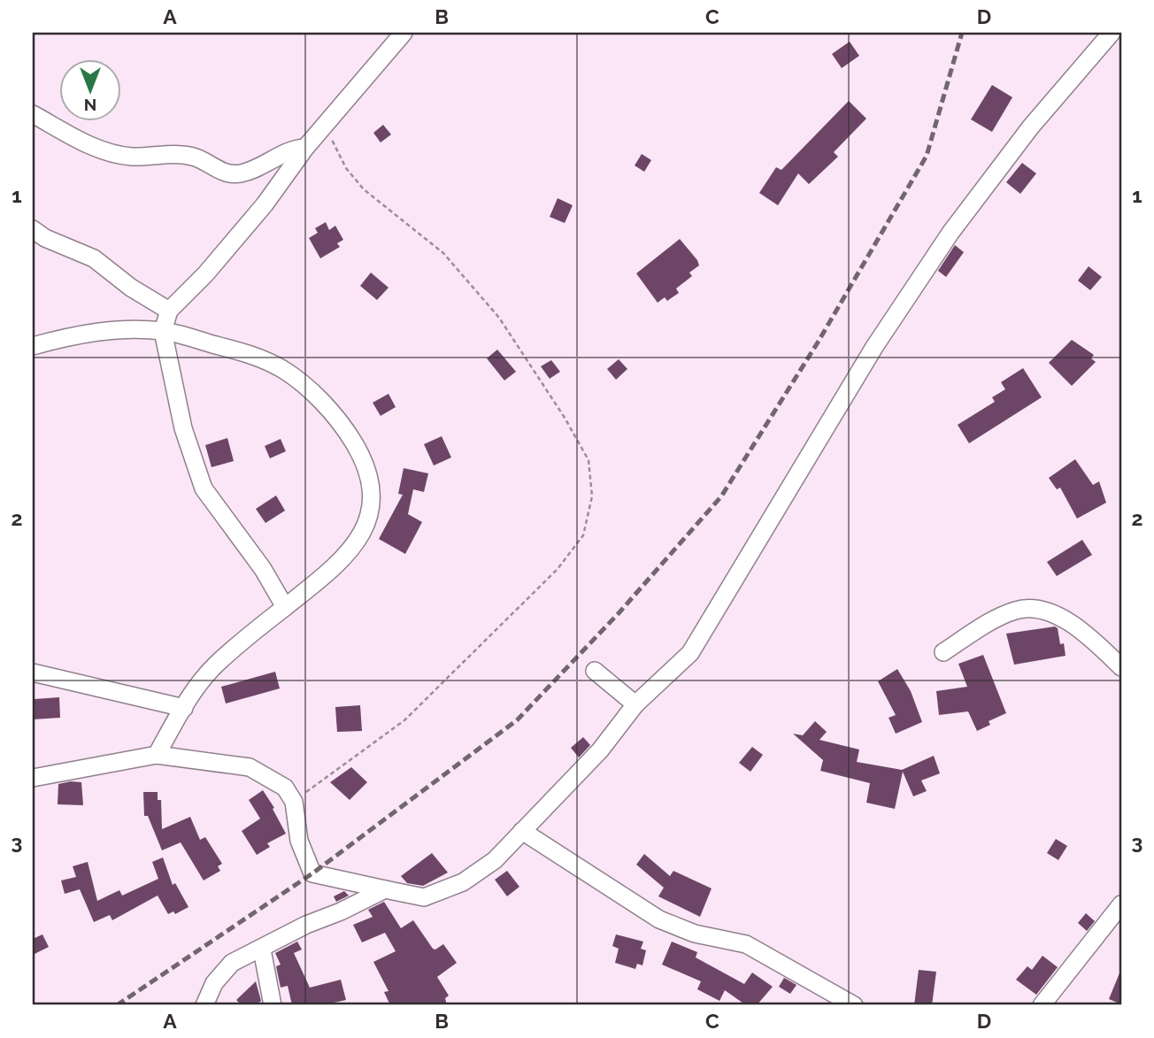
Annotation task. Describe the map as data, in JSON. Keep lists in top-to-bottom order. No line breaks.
{"north":"bottom","grid":{"columns":["A","B","C","D"],"rows":["1","2","3"]}}
